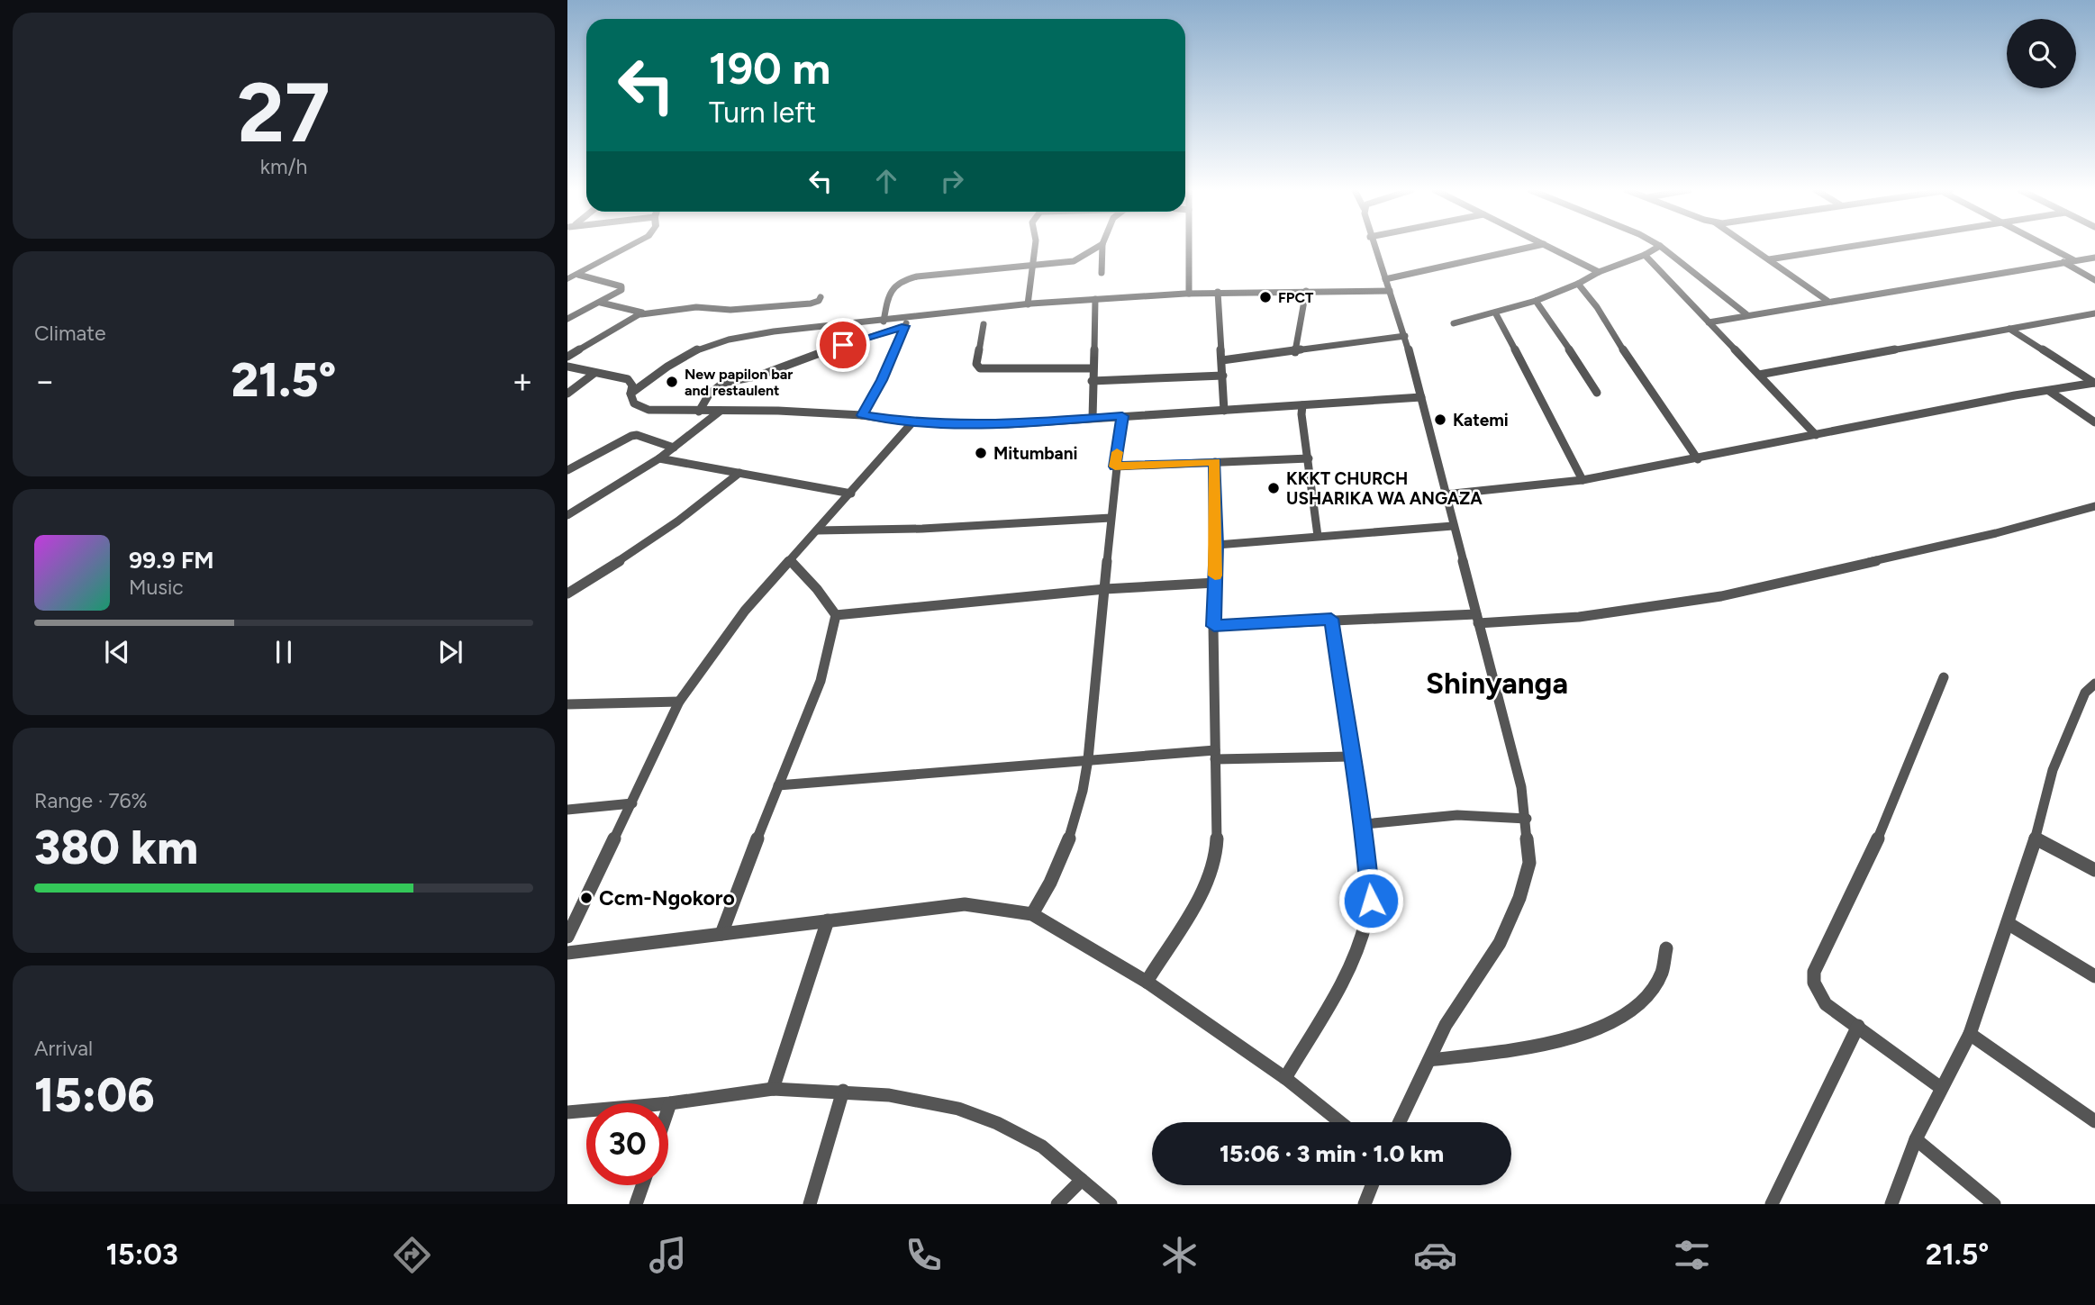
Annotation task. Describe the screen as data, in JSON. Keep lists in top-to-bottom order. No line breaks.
{"districts":["Shinyanga"],"places":["FPCT","New papilon bar and restaulent","Katemi","Mitumbani","KKKT CHURCH USHARIKA WA ANGAZA","Ccm-Ngokoro"],"page":{"tile":[["27","km/h"],"Climate",["Range · 76%","380 km"],["Arrival","15:06"]],"turn":["190 m","Turn left"],"heat":["−","21.5°","+"],"song":["99.9 FM","Music"],"limit":"30","trip":"15:06 · 3 min · 1.0 km","tabs":["15:03","21.5°"]}}
